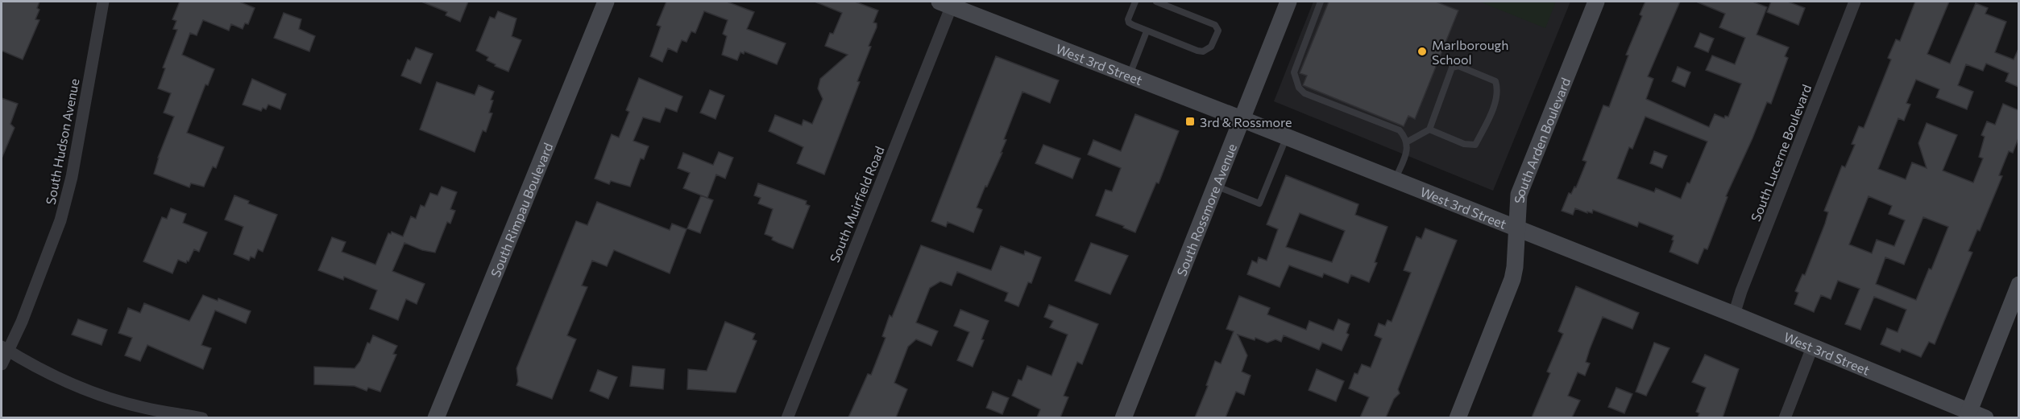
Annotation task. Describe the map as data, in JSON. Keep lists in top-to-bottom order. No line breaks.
{"streets":{"main road":["West 3rd Street","South Arden Boulevard","South Rimpau Boulevard","South Rossmore Avenue"],"street":["South Hudson Avenue","South Lucerne Boulevard","South Muirfield Road"]},"crossings":[["West 3rd Street","South Arden Boulevard"],["West 3rd Street","South Lucerne Boulevard"],["West 3rd Street","South Muirfield Road"],["West 3rd Street","South Rossmore Avenue"]],"places":{"other":["Marlborough School"],"transit":["3rd & Rossmore"]}}
